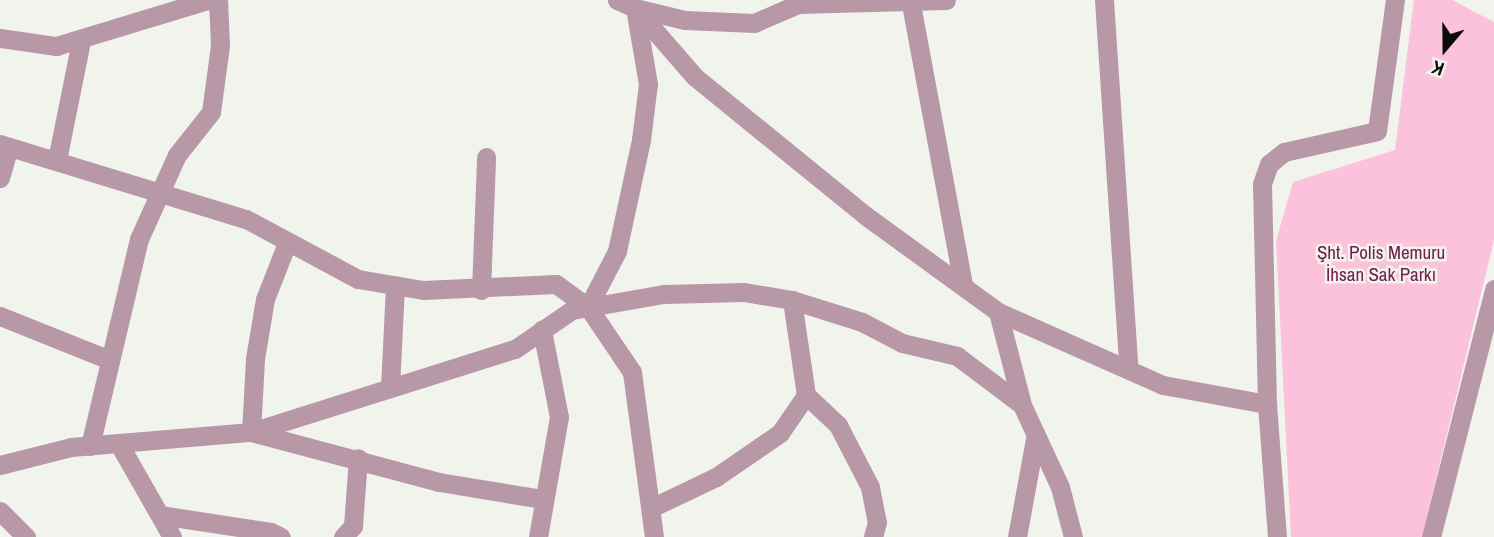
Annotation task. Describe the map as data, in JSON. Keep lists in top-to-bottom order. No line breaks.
{"parks":["Şht. Polis Memuru İhsan Sak Parkı"],"north":"bottom"}
